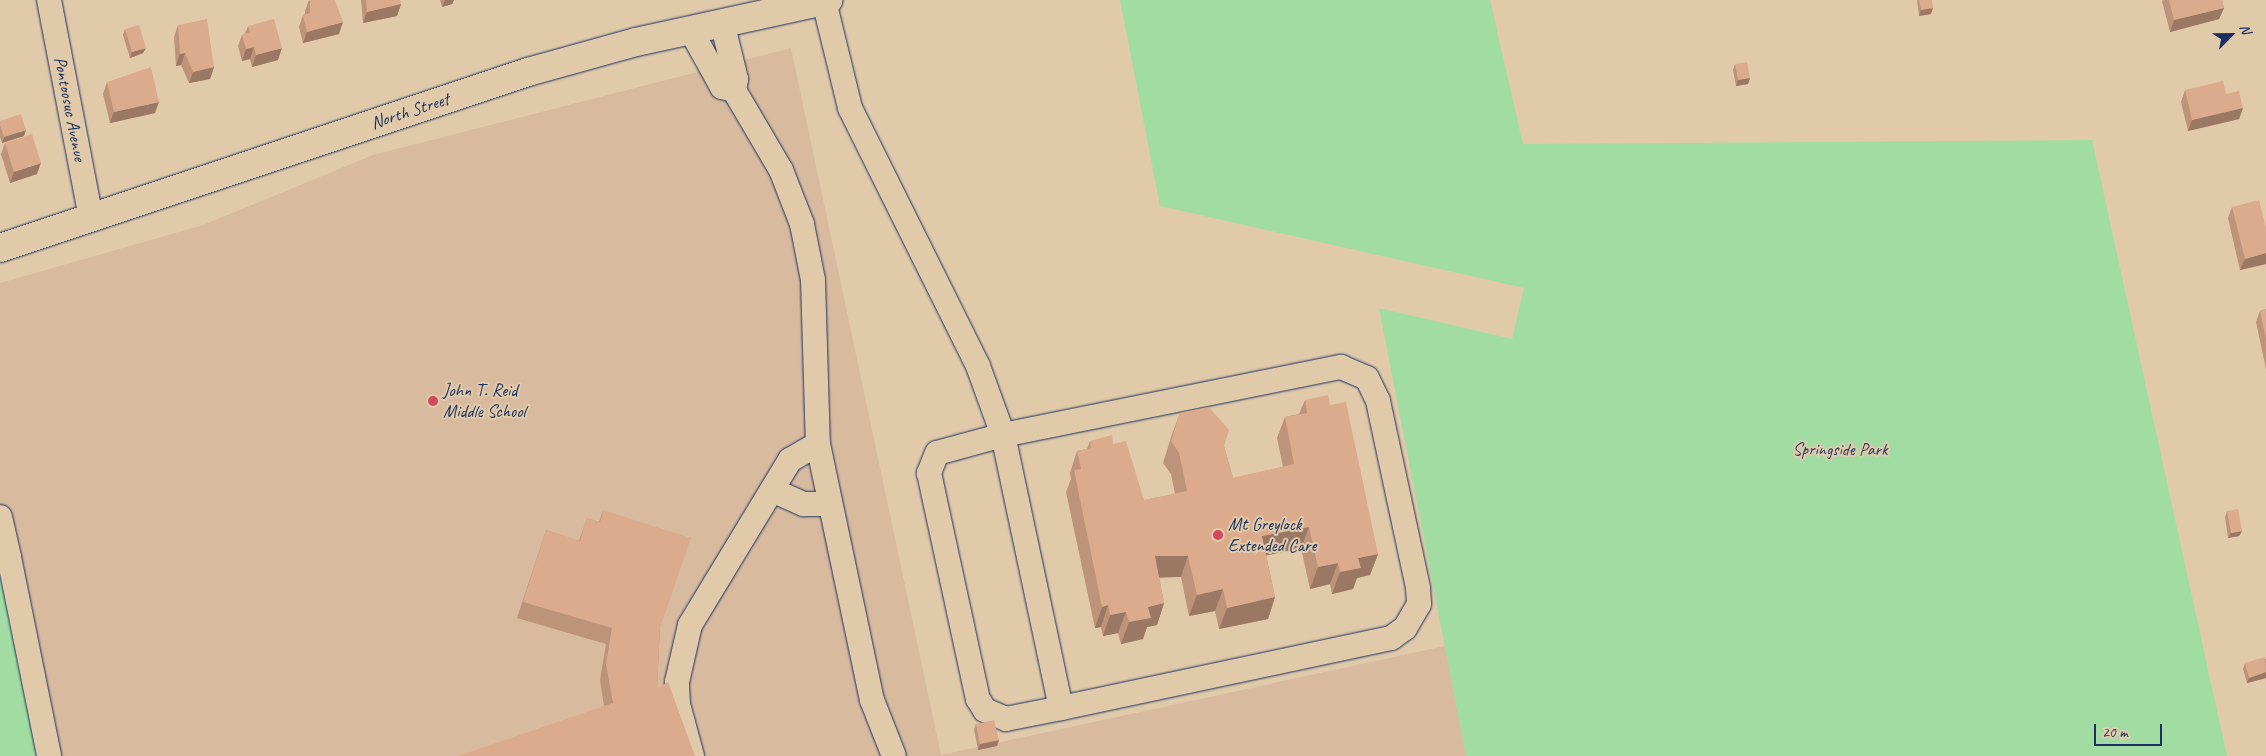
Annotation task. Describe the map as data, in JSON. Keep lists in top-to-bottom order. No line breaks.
{"streets":{"main road":["North Street"],"street":["Pontoosuc Avenue"]},"crossings":[["Pontoosuc Avenue","North Street"]],"parks":["Springside Park"],"places":["John T. Reid Middle School","Mt Greylock Extended Care"],"scale_bar":"20 m","north":"top right"}
